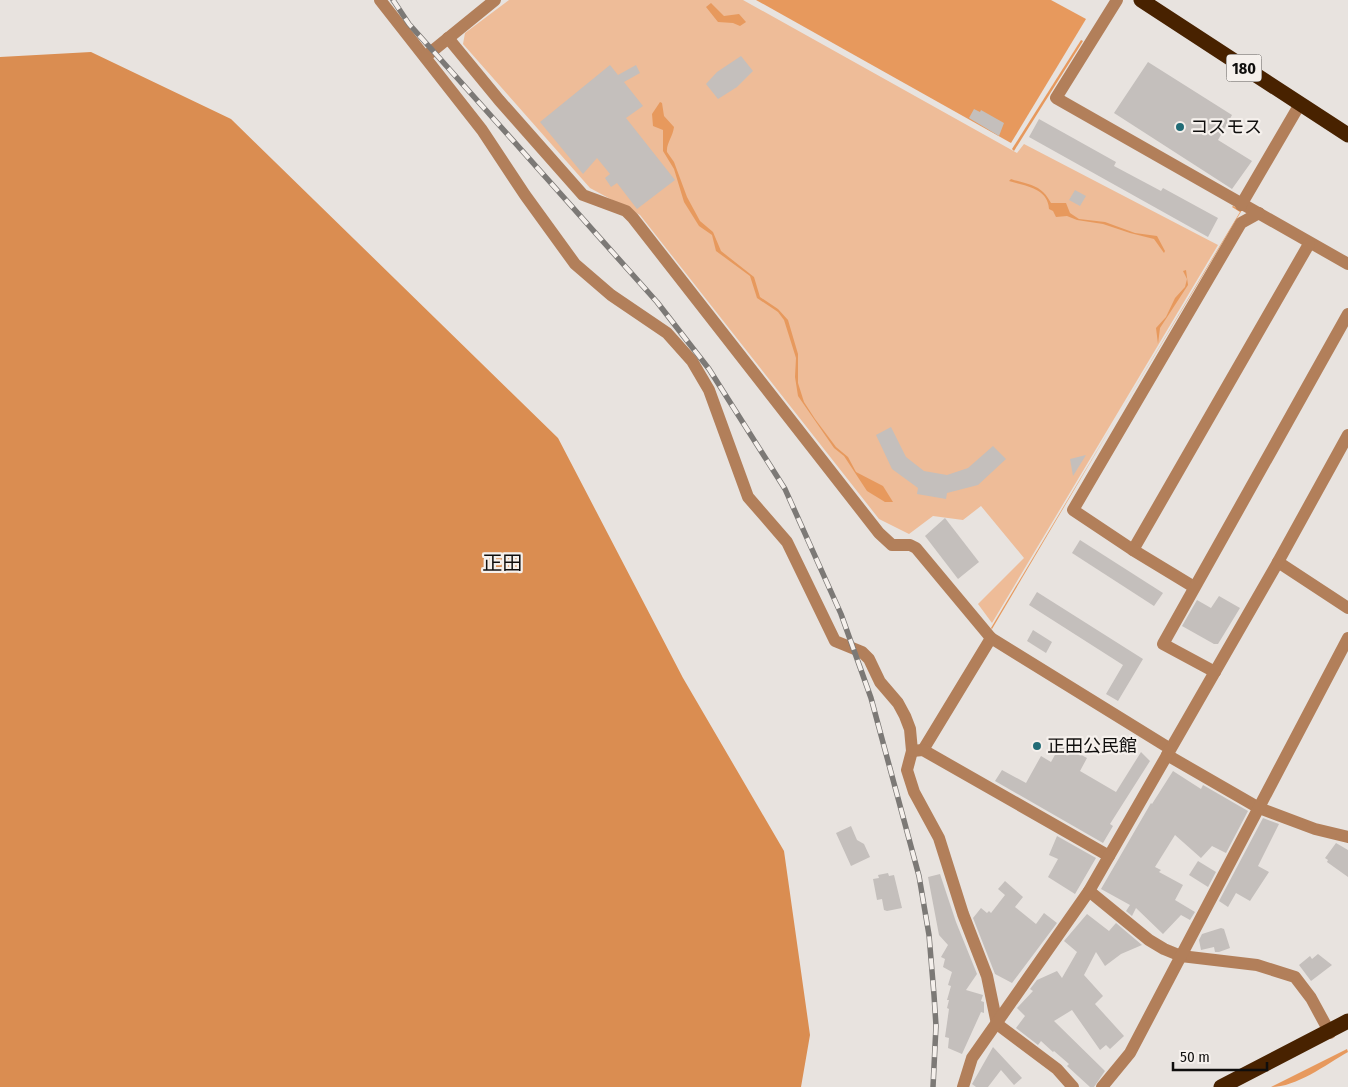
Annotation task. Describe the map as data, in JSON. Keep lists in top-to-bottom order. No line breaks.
{"streets":{"highway":["180"]},"districts":["正田"],"places":["コスモス","正田公民館"],"scale_bar":"50 m"}
